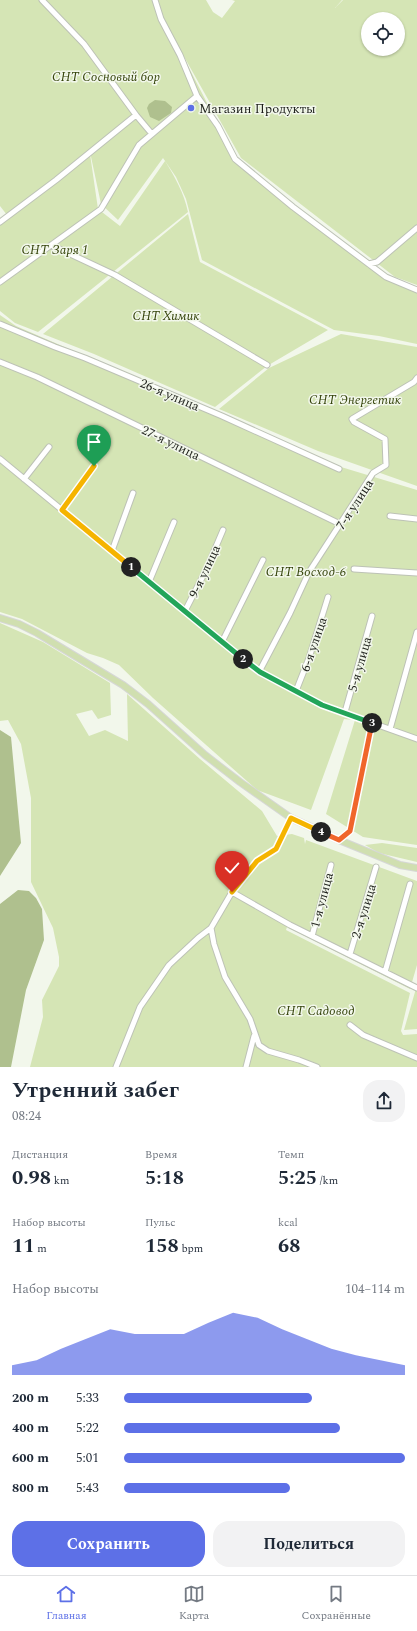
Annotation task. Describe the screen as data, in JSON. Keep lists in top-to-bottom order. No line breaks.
{"streets":{"street":["26-я улица","27-я улица","7-я улица","9-я улица","6-я улица","5-я улица","1-я улица","2-я улица"]},"crossings":[["27-я улица","7-я улица"]],"parks":["СНТ Сосновый бор","СНТ Заря 1","СНТ Химик","СНТ Энергетик","СНТ Восход-6","СНТ Садовод"],"places":["Магазин Продукты"],"page":{"pins":["1","2","3","4"],"heading":["Утренний забег","08:24"],"stats":[["Дистанция","0.98 km"],["Время","5:18"],["Темп","5:25 /km"],["Набор высоты","11 m"],["Пульс","158 bpm"],["kcal","68"]],"chart":["Набор высоты","104–114 m"],"list":[{"name":"200 m","note":"5:33"},{"name":"400 m","note":"5:22"},{"name":"600 m","note":"5:01"},{"name":"800 m","note":"5:43"}],"buttons":["Сохранить","Поделиться"],"tabs":["Главная","Карта","Сохранённые"]}}
